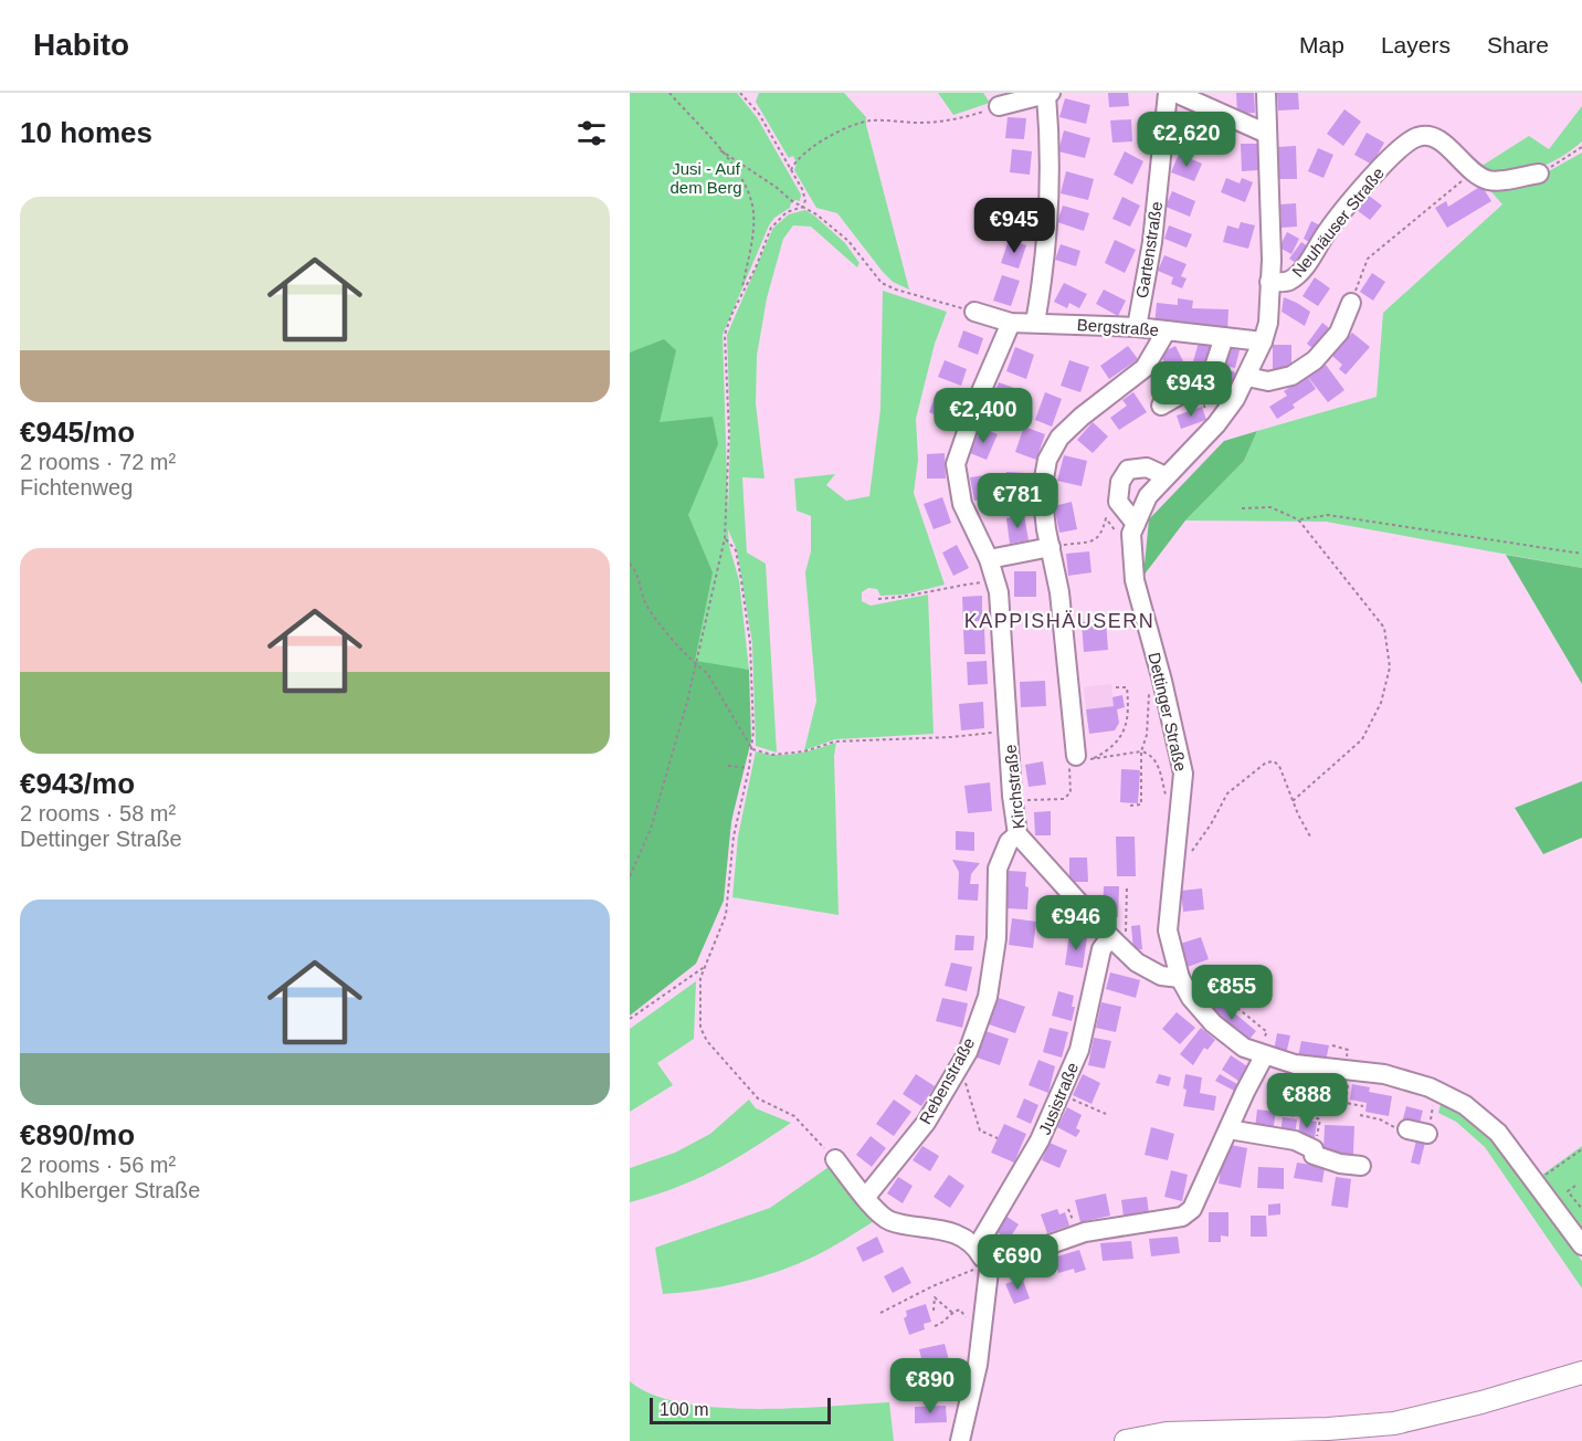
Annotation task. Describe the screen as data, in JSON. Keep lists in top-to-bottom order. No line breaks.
{"streets":{"street":["Neuhäuser Straße","Gartenstraße","Bergstraße","Dettinger Straße","Kirchstraße","Rebenstraße","Jusistraße"]},"crossings":[["Neuhäuser Straße","Dettinger Straße"],["Gartenstraße","Bergstraße"],["Bergstraße","Dettinger Straße"],["Bergstraße","Kirchstraße"],["Dettinger Straße","Kirchstraße"],["Kirchstraße","Rebenstraße"],["Kirchstraße","Jusistraße"]],"districts":["KAPPISHÄUSERN"],"parks":["Jusi - Auf dem Berg"],"scale_bar":"100 m","page":{"header":"Habito","nav":["Map","Layers","Share"],"heading":"10 homes","price":["€2,620","€945","€943","€2,400","€781","€946","€855","€888","€690","€890"],"list":[{"name":"€945/mo","note":"2 rooms · 72 m² · Fichtenweg"},{"name":"€943/mo","note":"2 rooms · 58 m² · Dettinger Straße"},{"name":"€890/mo","note":"2 rooms · 56 m² · Kohlberger Straße"}],"scale":"100 m"}}
